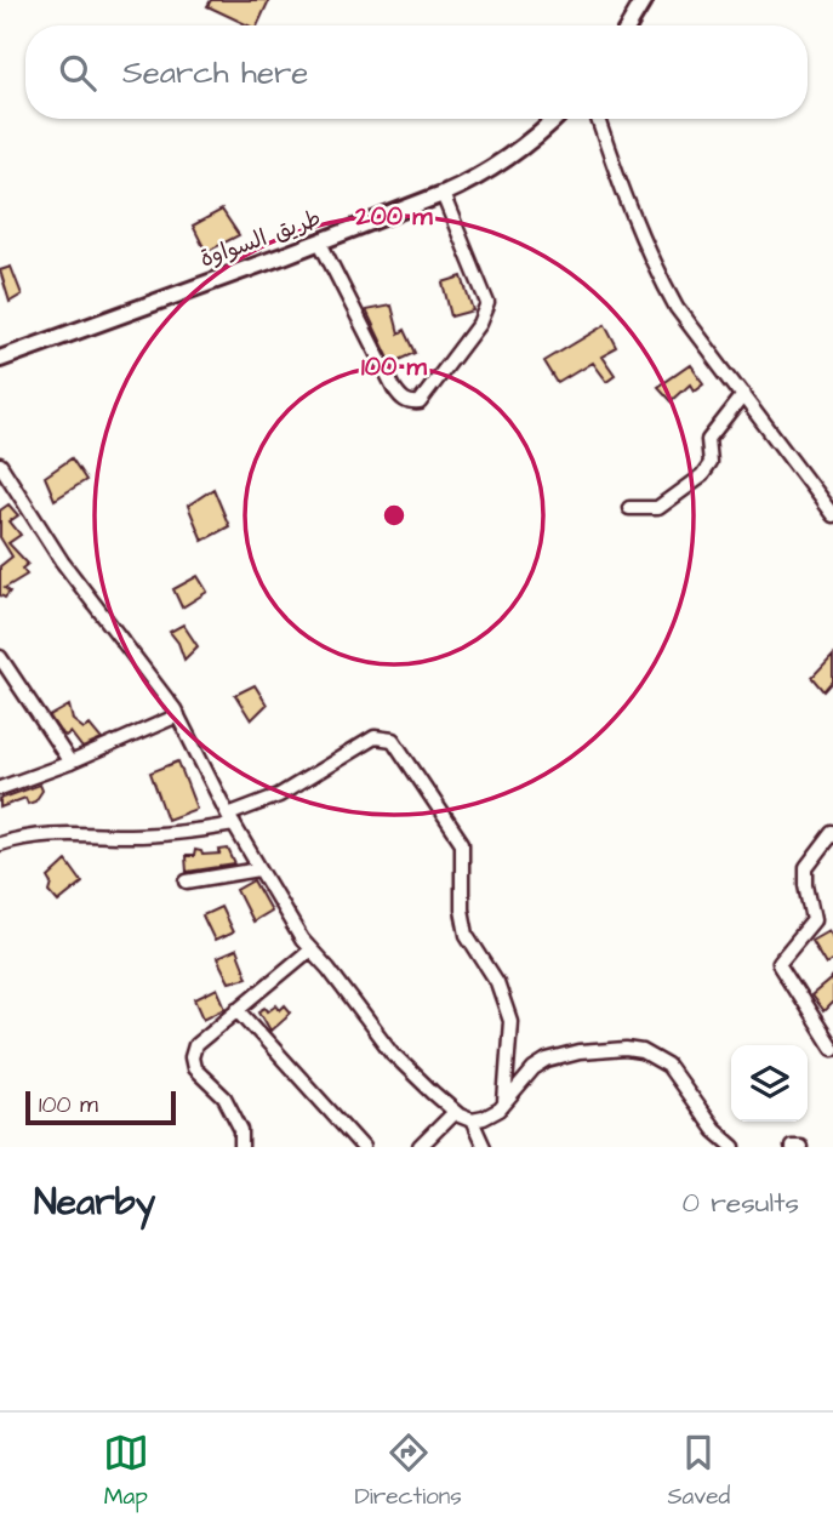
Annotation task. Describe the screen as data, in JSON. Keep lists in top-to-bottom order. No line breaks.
{"streets":{"street":["طريق السواوة"]},"scale_bar":"100 m","page":{"search":"Search here","scale":"100 m","heading":["Nearby","0 results"],"nav":["Map","Directions","Saved"]},"rings":["200 m","100 m"]}
